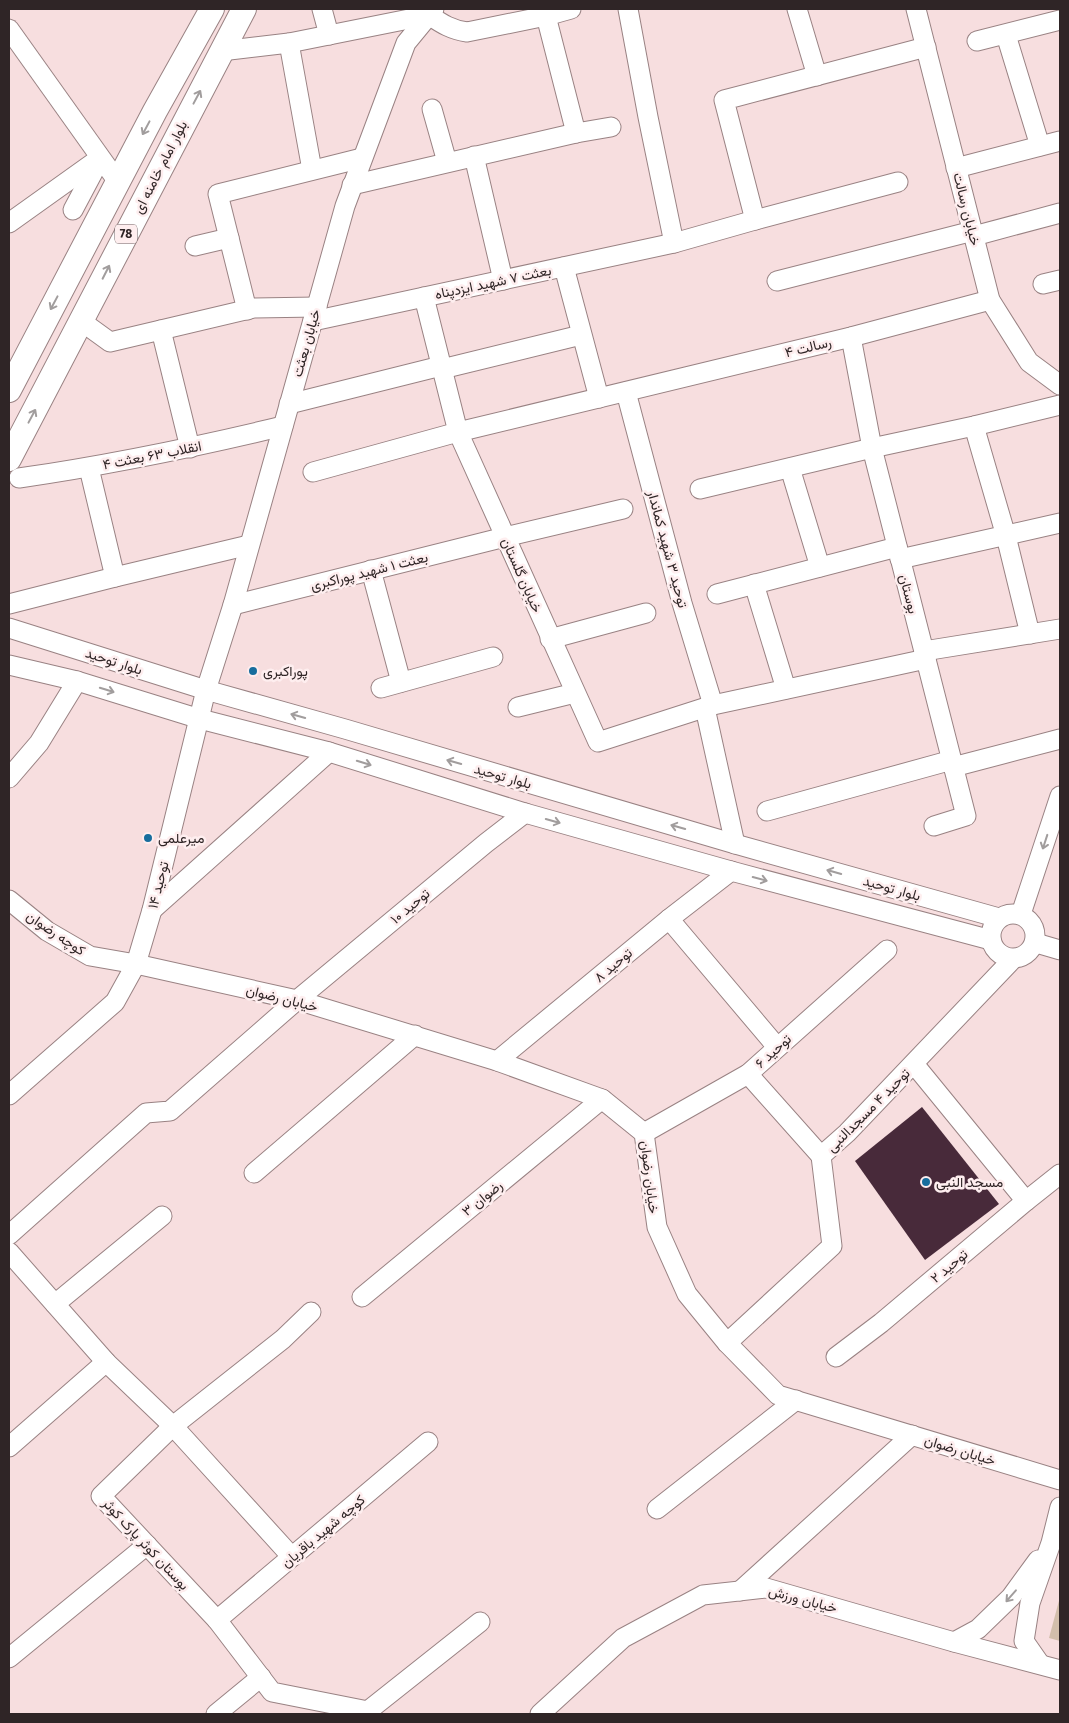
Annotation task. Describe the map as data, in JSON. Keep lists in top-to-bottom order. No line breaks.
{"streets":{"main road":["بلوار امام خامنه ای","78"],"street":["خیابان رسالت","بعثت ۷ شهید ایزدپناه","خیابان بعثت","رسالت ۴","انقلاب ۶۳ بعثت ۴","توحید ۳ شهید کماندار","بعثت ۱ شهید پوراکبری","خیابان گلستان","بوستان","بلوار توحید","توحید ۱۴","توحید ۱۰","کوچه رضوان","توحید ۸","خیابان رضوان","توحید ۶","توحید ۴ مسجدالنبی","رضوان ۳","توحید ۲","کوچه شهید باقریان","بوستان کوثر پارک کوثر","خیابان ورزش"]},"crossings":[["بلوار امام خامنه ای","بعثت ۷ شهید ایزدپناه"],["بلوار امام خامنه ای","انقلاب ۶۳ بعثت ۴"],["خیابان رسالت","رسالت ۴"],["بعثت ۷ شهید ایزدپناه","خیابان بعثت"],["بعثت ۷ شهید ایزدپناه","خیابان گلستان"],["خیابان بعثت","انقلاب ۶۳ بعثت ۴"],["خیابان بعثت","بعثت ۱ شهید پوراکبری"],["خیابان بعثت","بلوار توحید"],["خیابان بعثت","توحید ۱۴"],["رسالت ۴","توحید ۳ شهید کماندار"],["رسالت ۴","خیابان گلستان"],["رسالت ۴","بوستان"],["توحید ۳ شهید کماندار","خیابان گلستان"],["توحید ۳ شهید کماندار","بلوار توحید"],["بعثت ۱ شهید پوراکبری","خیابان گلستان"],["بلوار توحید","توحید ۱۴"],["بلوار توحید","توحید ۱۰"],["بلوار توحید","توحید ۸"],["بلوار توحید","توحید ۴ مسجدالنبی"],["توحید ۱۴","کوچه رضوان"],["توحید ۱۴","خیابان رضوان"],["توحید ۱۰","خیابان رضوان"],["کوچه رضوان","خیابان رضوان"],["توحید ۸","خیابان رضوان"],["خیابان رضوان","توحید ۶"],["خیابان رضوان","توحید ۴ مسجدالنبی"],["خیابان رضوان","رضوان ۳"],["کوچه شهید باقریان","بوستان کوثر پارک کوثر"]],"places":["پوراکبری","میرعلمی","مسجد النبی"]}
